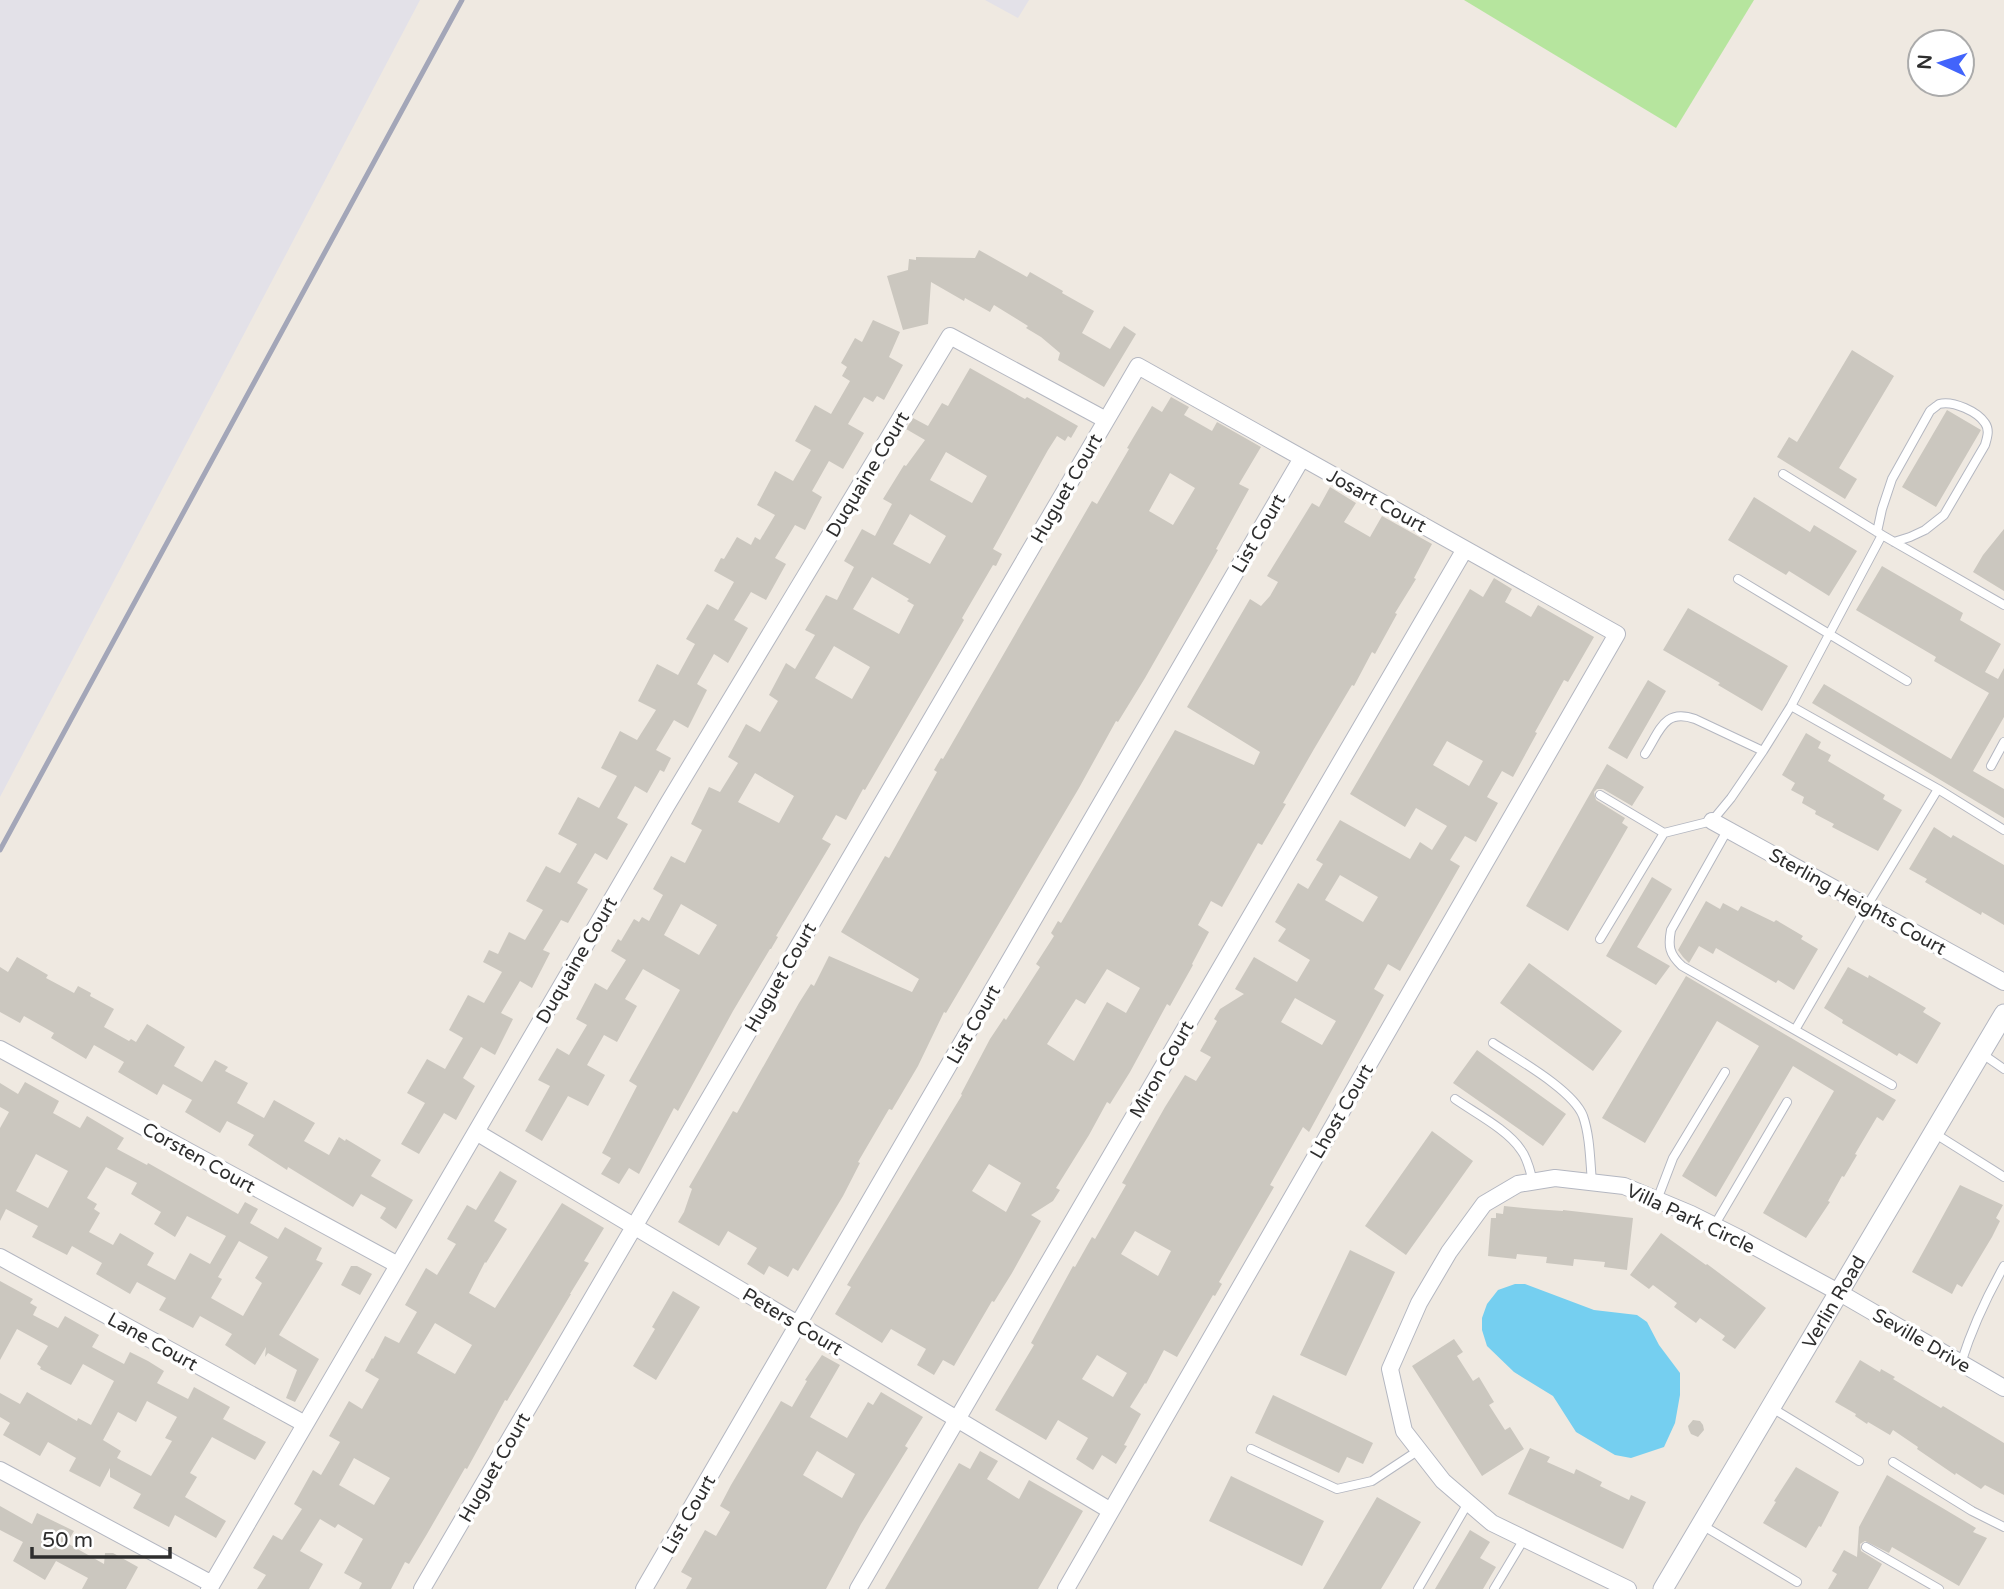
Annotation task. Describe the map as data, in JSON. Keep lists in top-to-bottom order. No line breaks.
{"streets":{"street":["Duquaine Court","Huguet Court","Josart Court","List Court","Sterling Heights Court","Miron Court","Lhost Court","Corsten Court","Villa Park Circle","Verlin Road","Peters Court","Seville Drive","Lane Court"]},"crossings":[["Duquaine Court","Huguet Court"],["Duquaine Court","Corsten Court"],["Duquaine Court","Peters Court"],["Duquaine Court","Lane Court"],["Huguet Court","Josart Court"],["Huguet Court","Peters Court"],["Josart Court","List Court"],["Josart Court","Miron Court"],["Josart Court","Lhost Court"],["List Court","Peters Court"],["Miron Court","Peters Court"],["Lhost Court","Peters Court"],["Villa Park Circle","Verlin Road"],["Villa Park Circle","Seville Drive"],["Verlin Road","Seville Drive"]],"scale_bar":"50 m","north":"left"}
